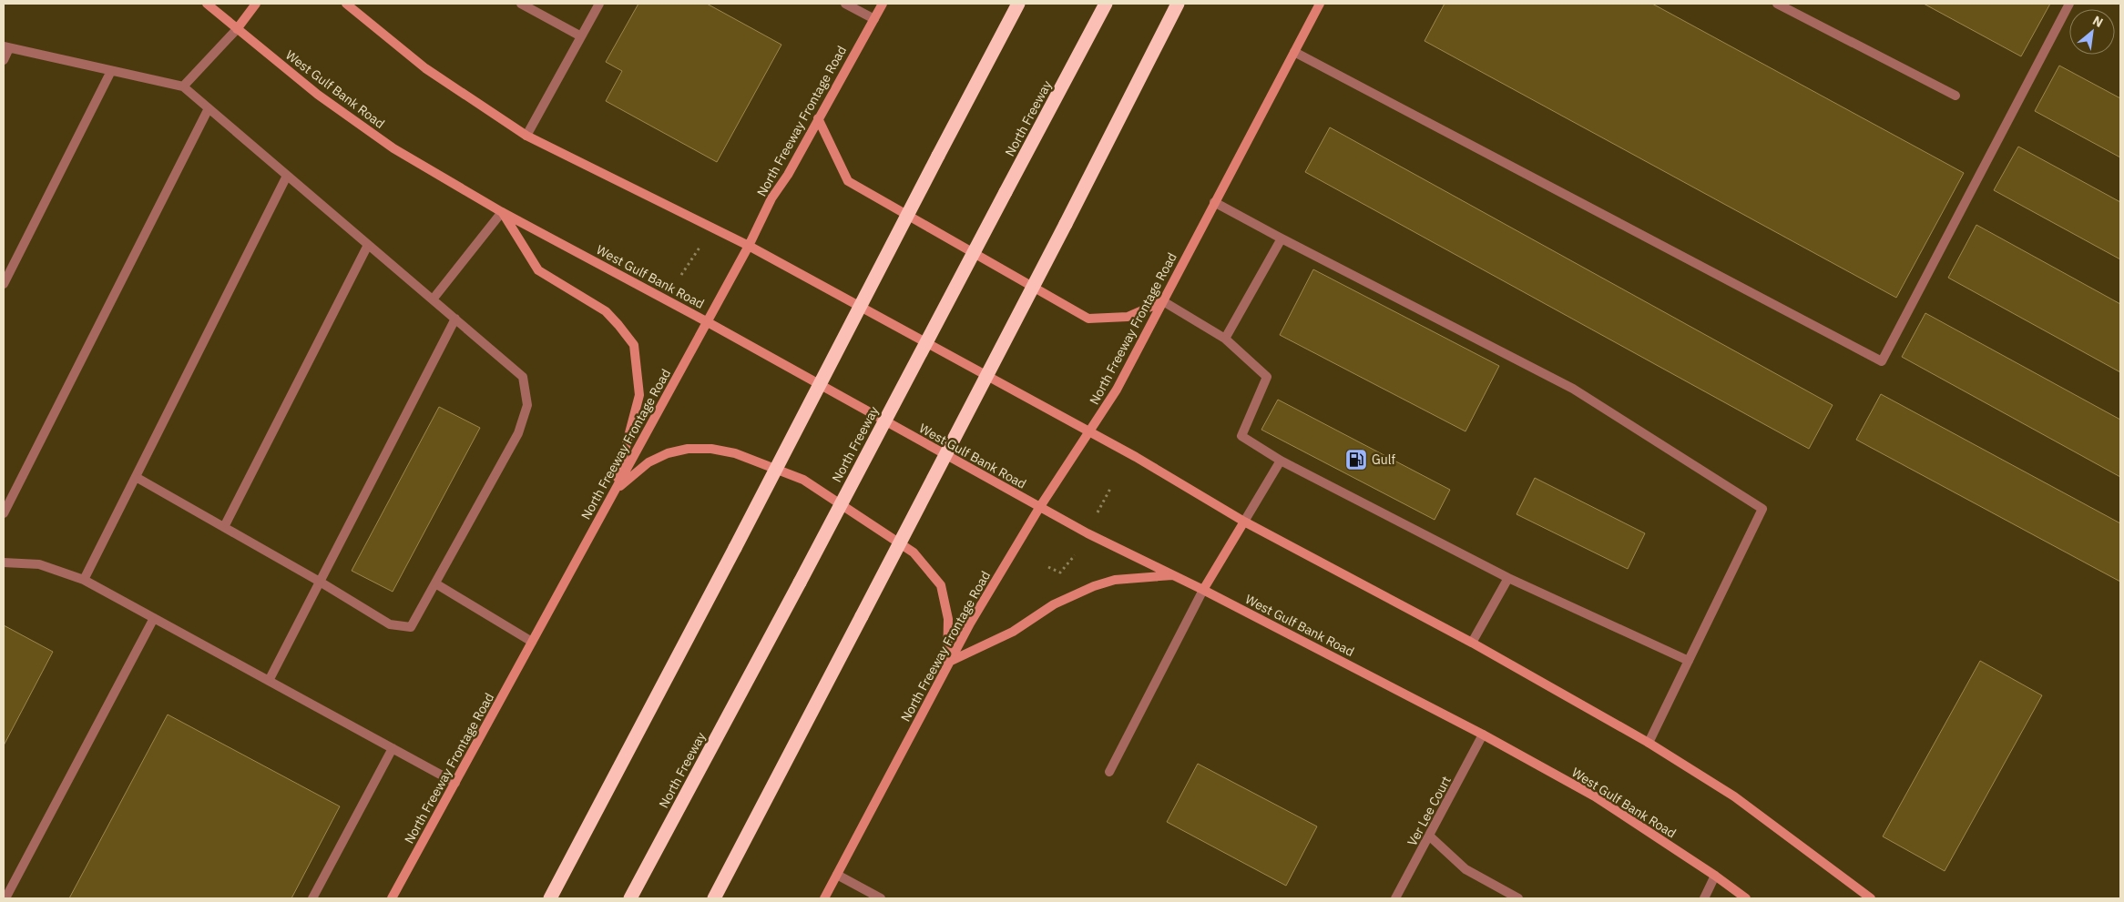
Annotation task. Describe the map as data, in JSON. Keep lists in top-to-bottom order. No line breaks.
{"streets":{"highway":["North Freeway"],"main road":["West Gulf Bank Road","North Freeway Frontage Road"],"street":["Ver Lee Court"]},"crossings":[["West Gulf Bank Road","North Freeway Frontage Road"],["West Gulf Bank Road","Ver Lee Court"]],"places":{"fuel station":["Gulf"]},"north":"top right"}
